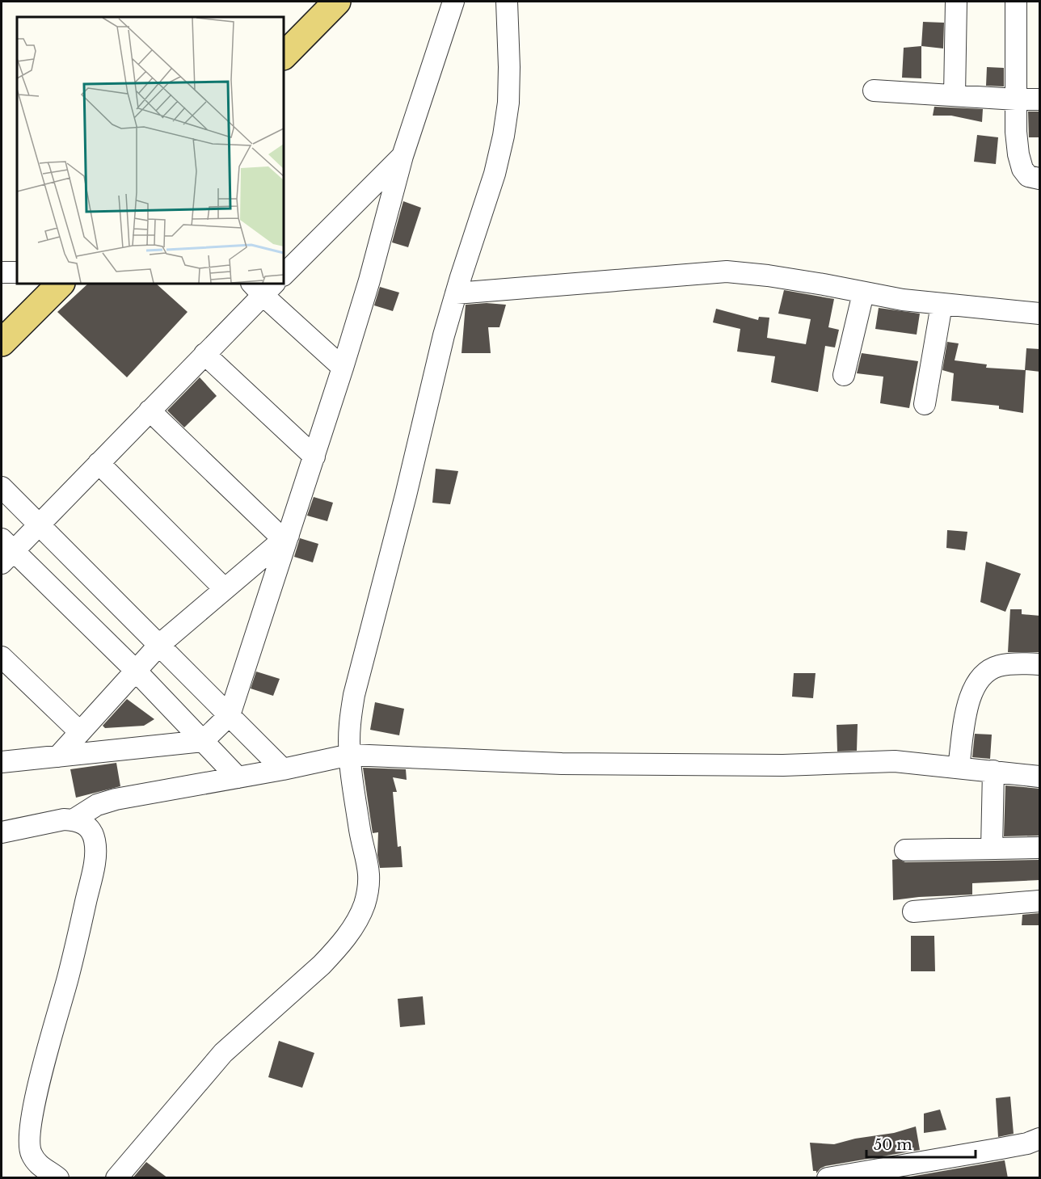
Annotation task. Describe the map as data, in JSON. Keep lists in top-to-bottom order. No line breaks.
{"scale_bar":"50 m"}
